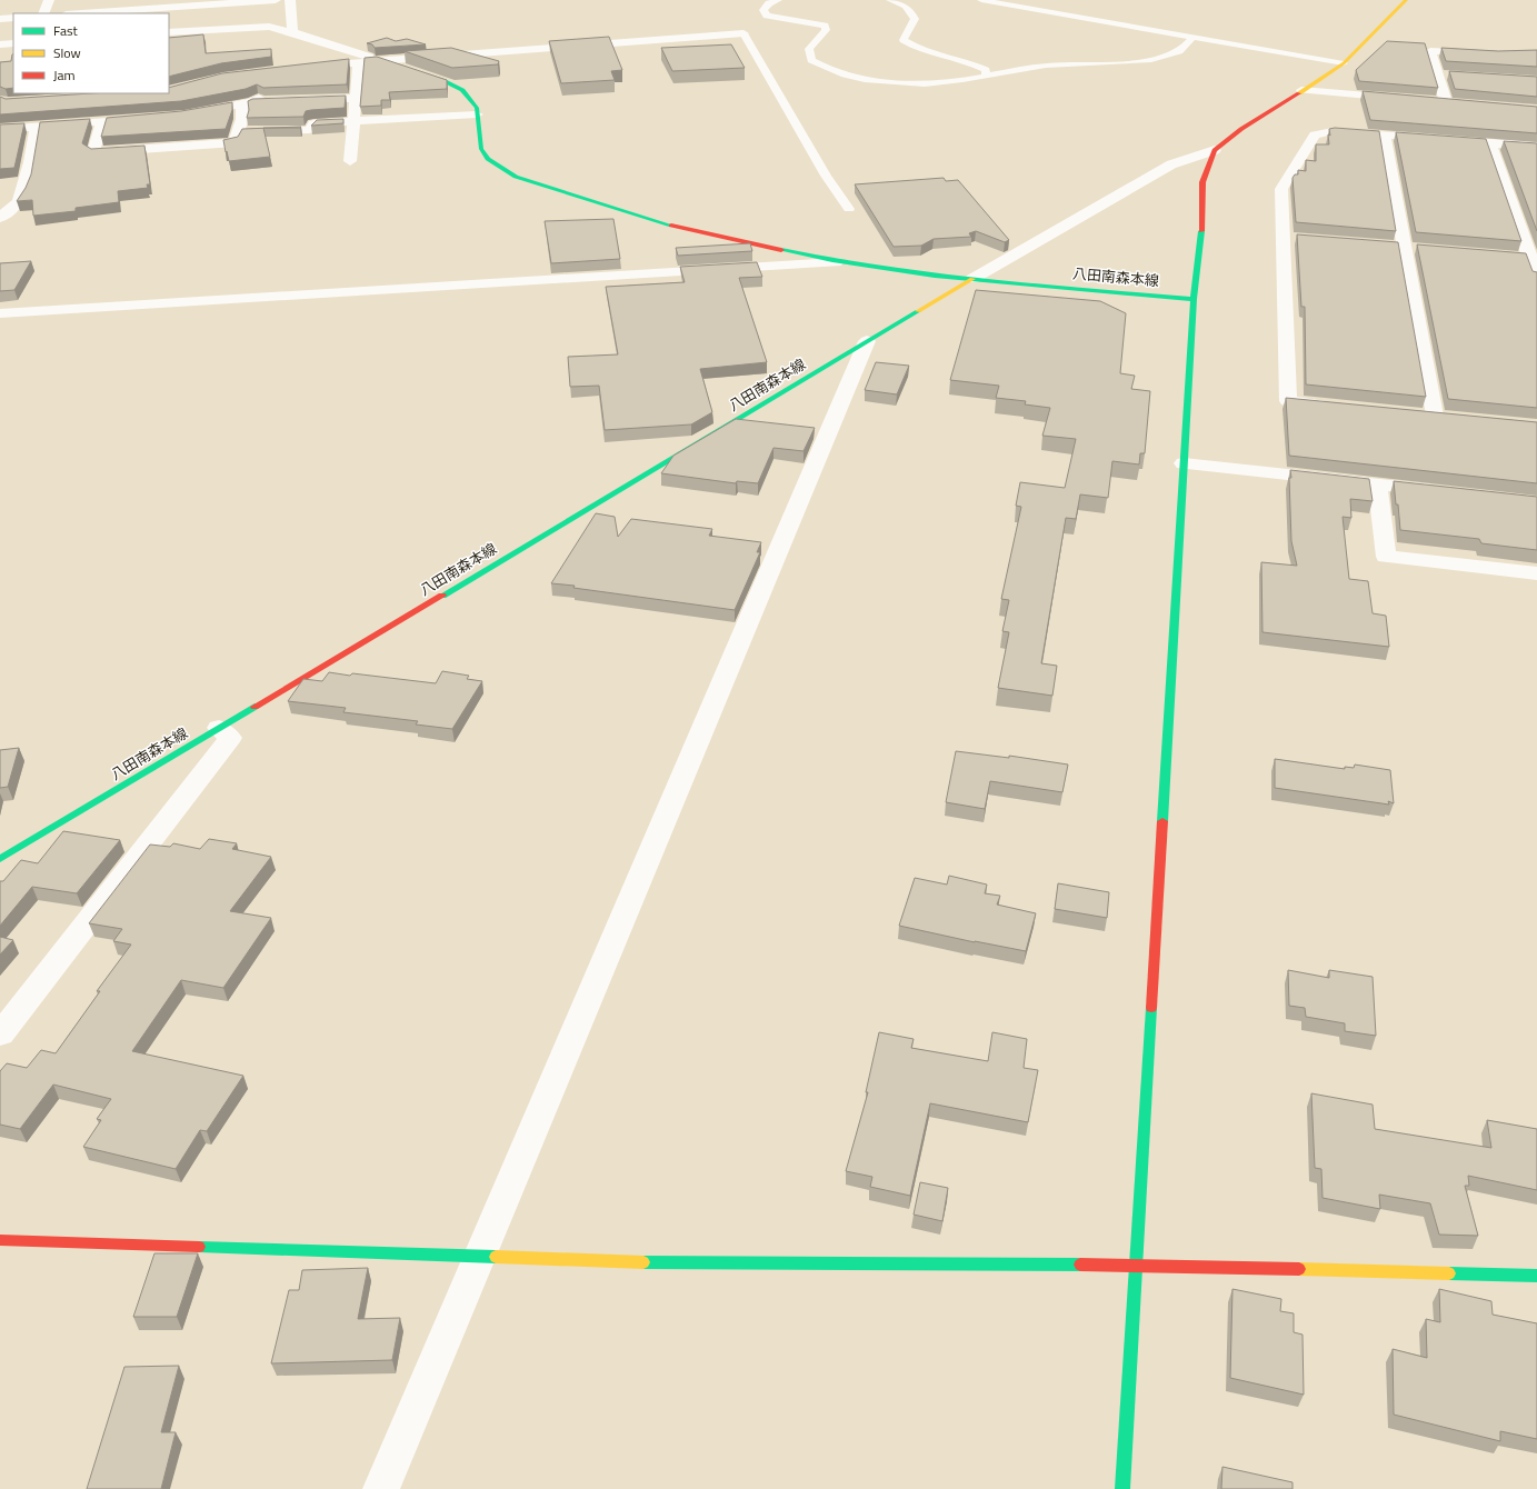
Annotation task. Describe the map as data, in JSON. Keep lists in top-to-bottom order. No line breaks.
{"streets":{"street":["八田南森本線"]},"legend":["Fast","Slow","Jam"]}
